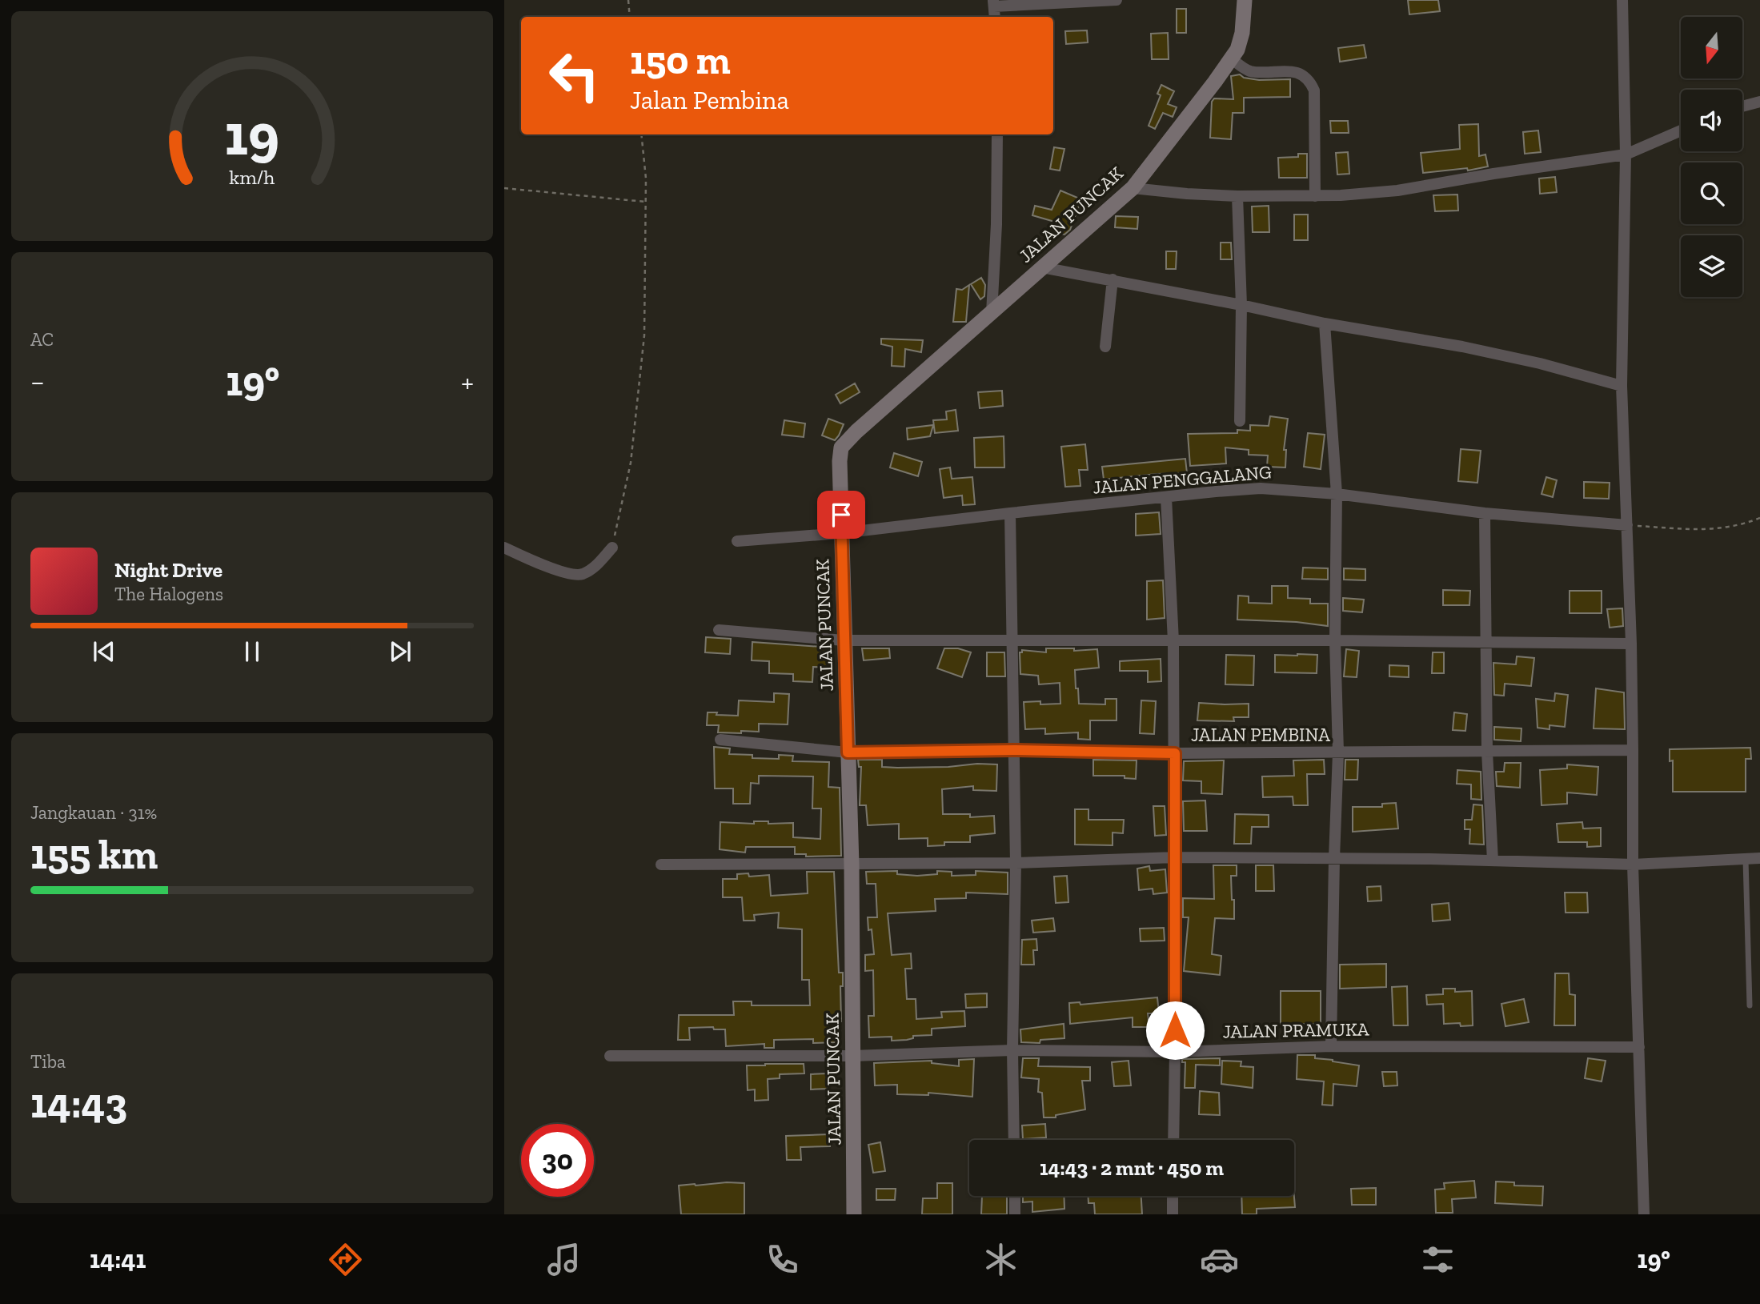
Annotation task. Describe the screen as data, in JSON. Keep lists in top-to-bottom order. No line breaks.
{"streets":{"street":["JALAN PUNCAK","JALAN PENGGALANG","JALAN PEMBINA","JALAN PRAMUKA"]},"crossings":[["JALAN PUNCAK","JALAN PENGGALANG"],["JALAN PUNCAK","JALAN PEMBINA"],["JALAN PUNCAK","JALAN PRAMUKA"]],"north":"bottom","page":{"turn":["150 m","Jalan Pembina"],"tile":["AC",["Jangkauan · 31%","155 km"],["Tiba","14:43"]],"heat":["−","19°","+"],"song":["Night Drive","The Halogens"],"limit":"30","trip":"14:43 · 2 mnt · 450 m","tabs":["14:41","19°"],"gauge":["19","km/h"]}}
